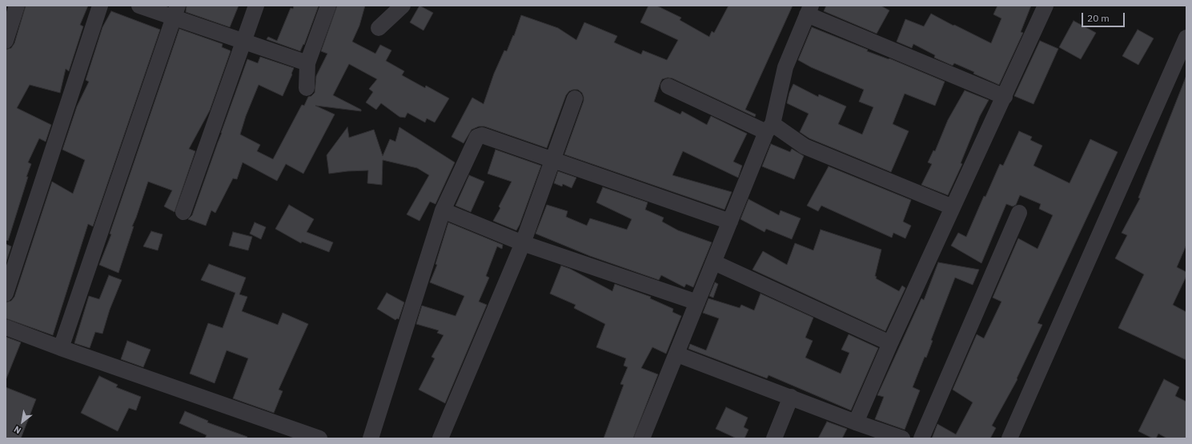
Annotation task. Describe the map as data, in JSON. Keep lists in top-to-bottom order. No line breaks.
{"scale_bar":"20 m","north":"bottom left"}
